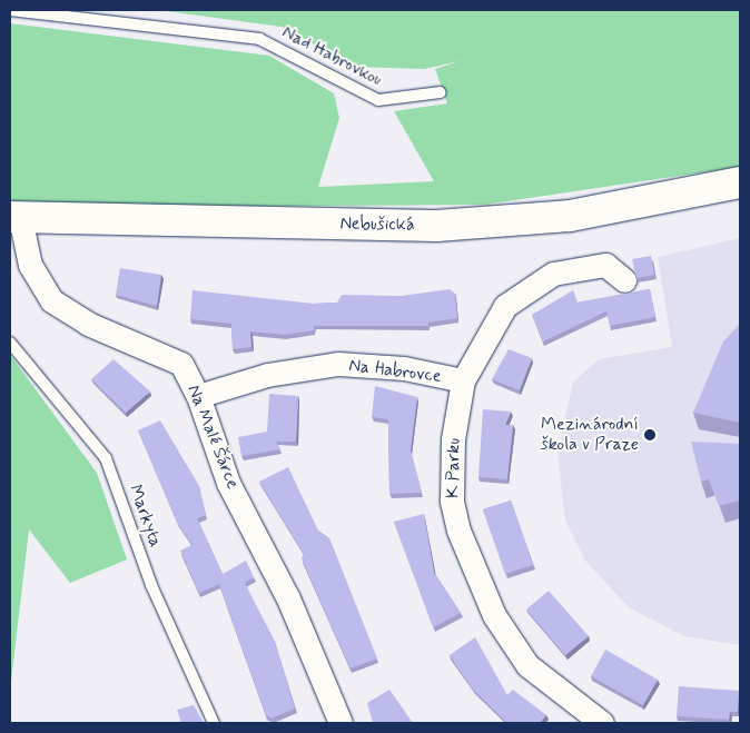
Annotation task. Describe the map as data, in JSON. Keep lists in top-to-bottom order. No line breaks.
{"streets":{"street":["Nebušická","Na Habrovce","Na Malé Šárce","K Parku"],"lane":["Nad Habrovkou","Markyta"]},"crossings":[["Nebušická","Na Malé Šárce"],["Na Habrovce","Na Malé Šárce"],["Na Habrovce","K Parku"]],"places":["Mezinárodní škola v Praze"]}
